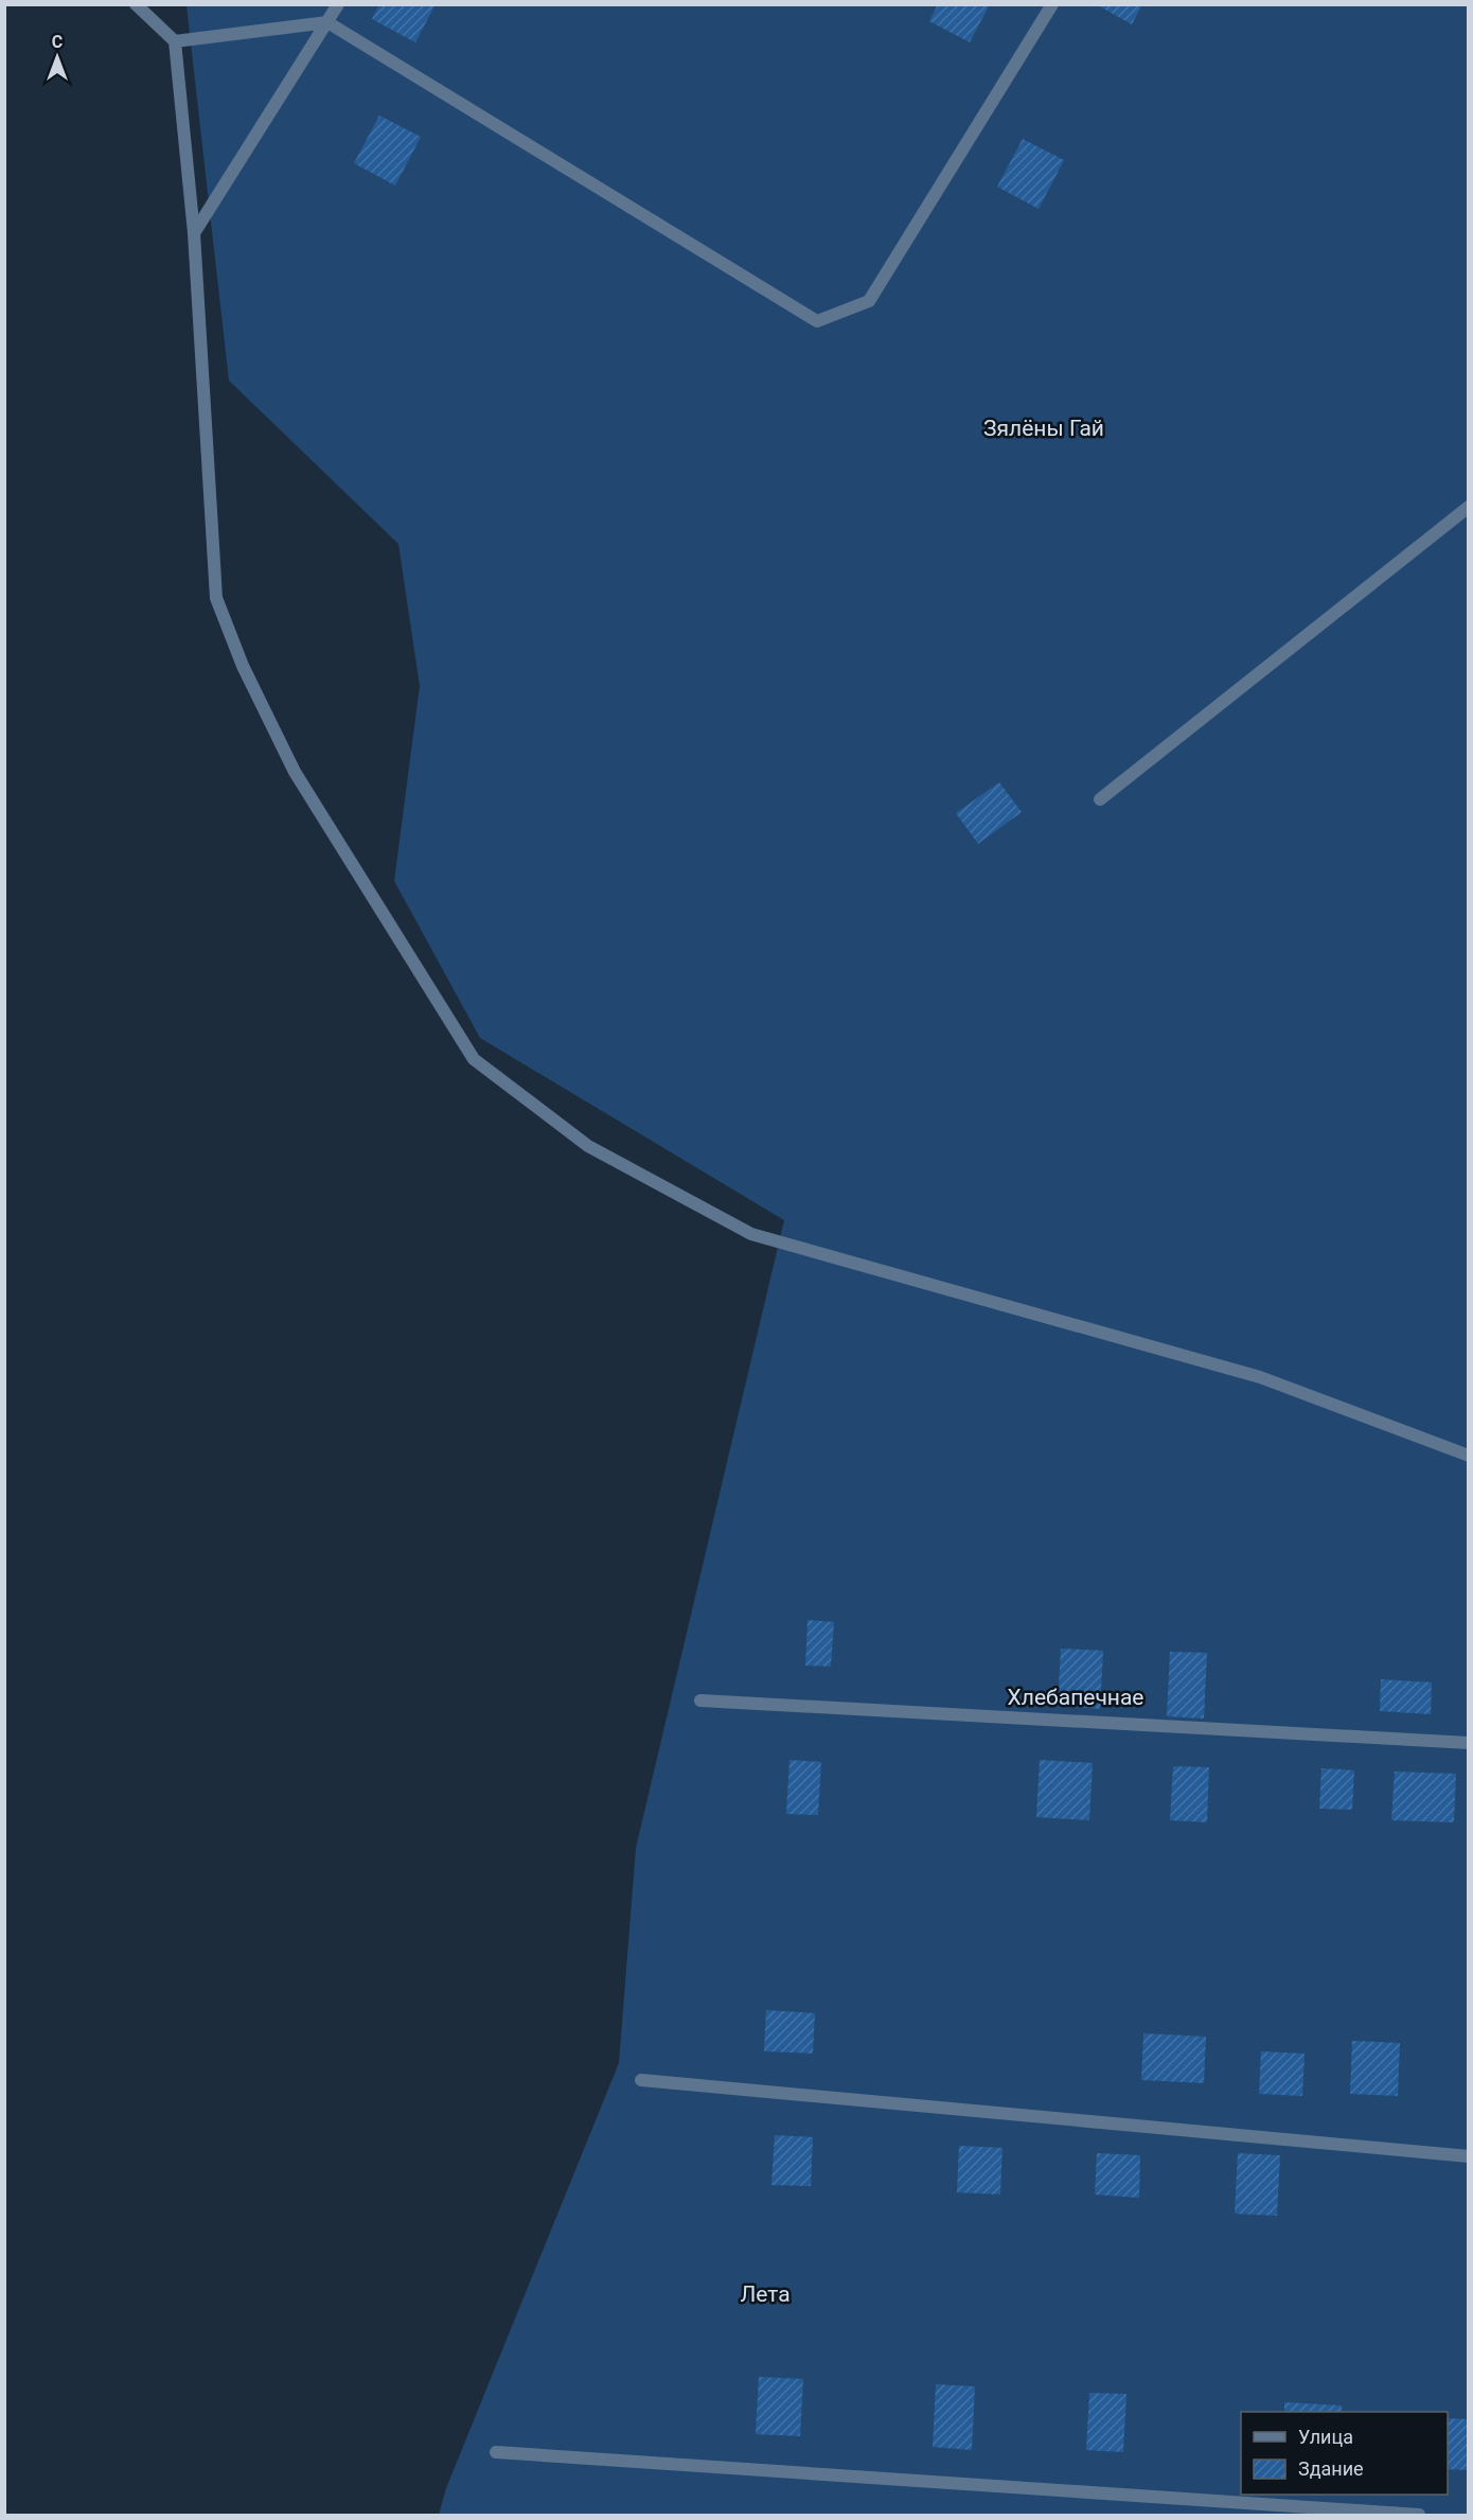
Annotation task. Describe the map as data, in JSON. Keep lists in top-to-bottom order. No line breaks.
{"parks":["Зялёны Гай","Хлебапечнае","Лета"],"legend":["Улица","Здание"],"north":"top"}
